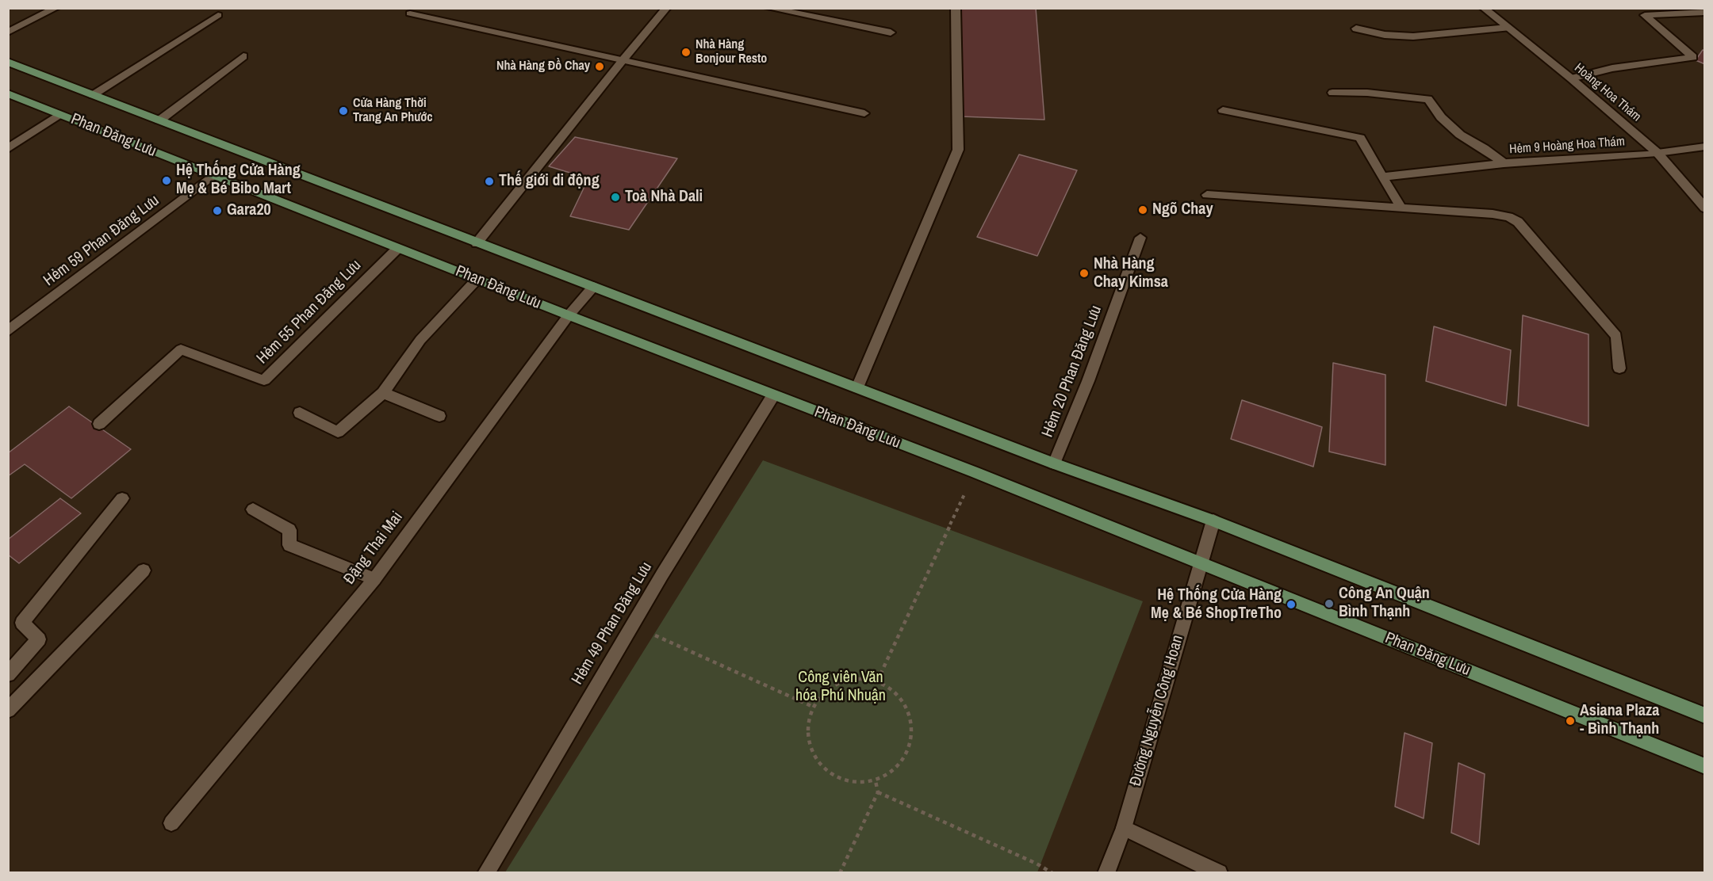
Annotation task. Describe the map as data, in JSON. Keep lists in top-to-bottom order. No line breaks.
{"streets":{"main road":["Phan Đăng Lưu"],"street":["Hoàng Hoa Thám","Hẻm 9 Hoàng Hoa Thám","Hẻm 59 Phan Đăng Lưu","Hẻm 55 Phan Đăng Lưu","Hẻm 20 Phan Đăng Lưu","Đặng Thai Mai","Hẻm 49 Phan Đăng Lưu","Đường Nguyễn Công Hoan"]},"crossings":[["Hoàng Hoa Thám","Hẻm 9 Hoàng Hoa Thám"],["Phan Đăng Lưu","Hẻm 59 Phan Đăng Lưu"],["Phan Đăng Lưu","Hẻm 55 Phan Đăng Lưu"],["Phan Đăng Lưu","Hẻm 20 Phan Đăng Lưu"],["Phan Đăng Lưu","Đặng Thai Mai"],["Phan Đăng Lưu","Hẻm 49 Phan Đăng Lưu"],["Phan Đăng Lưu","Đường Nguyễn Công Hoan"]],"parks":["Công viên Văn hóa Phú Nhuận"],"places":["Nhà Hàng Bonjour Resto","Nhà Hàng Đồ Chay","Cửa Hàng Thời Trang An Phước","Hệ Thống Cửa Hàng Mẹ & Bé Bibo Mart","Thế giới di động","Toà Nhà Dali","Ngõ Chay","Gara20","Nhà Hàng Chay Kimsa","Công An Quận Bình Thạnh","Hệ Thống Cửa Hàng Mẹ & Bé ShopTreTho","Asiana Plaza - Bình Thạnh"]}
